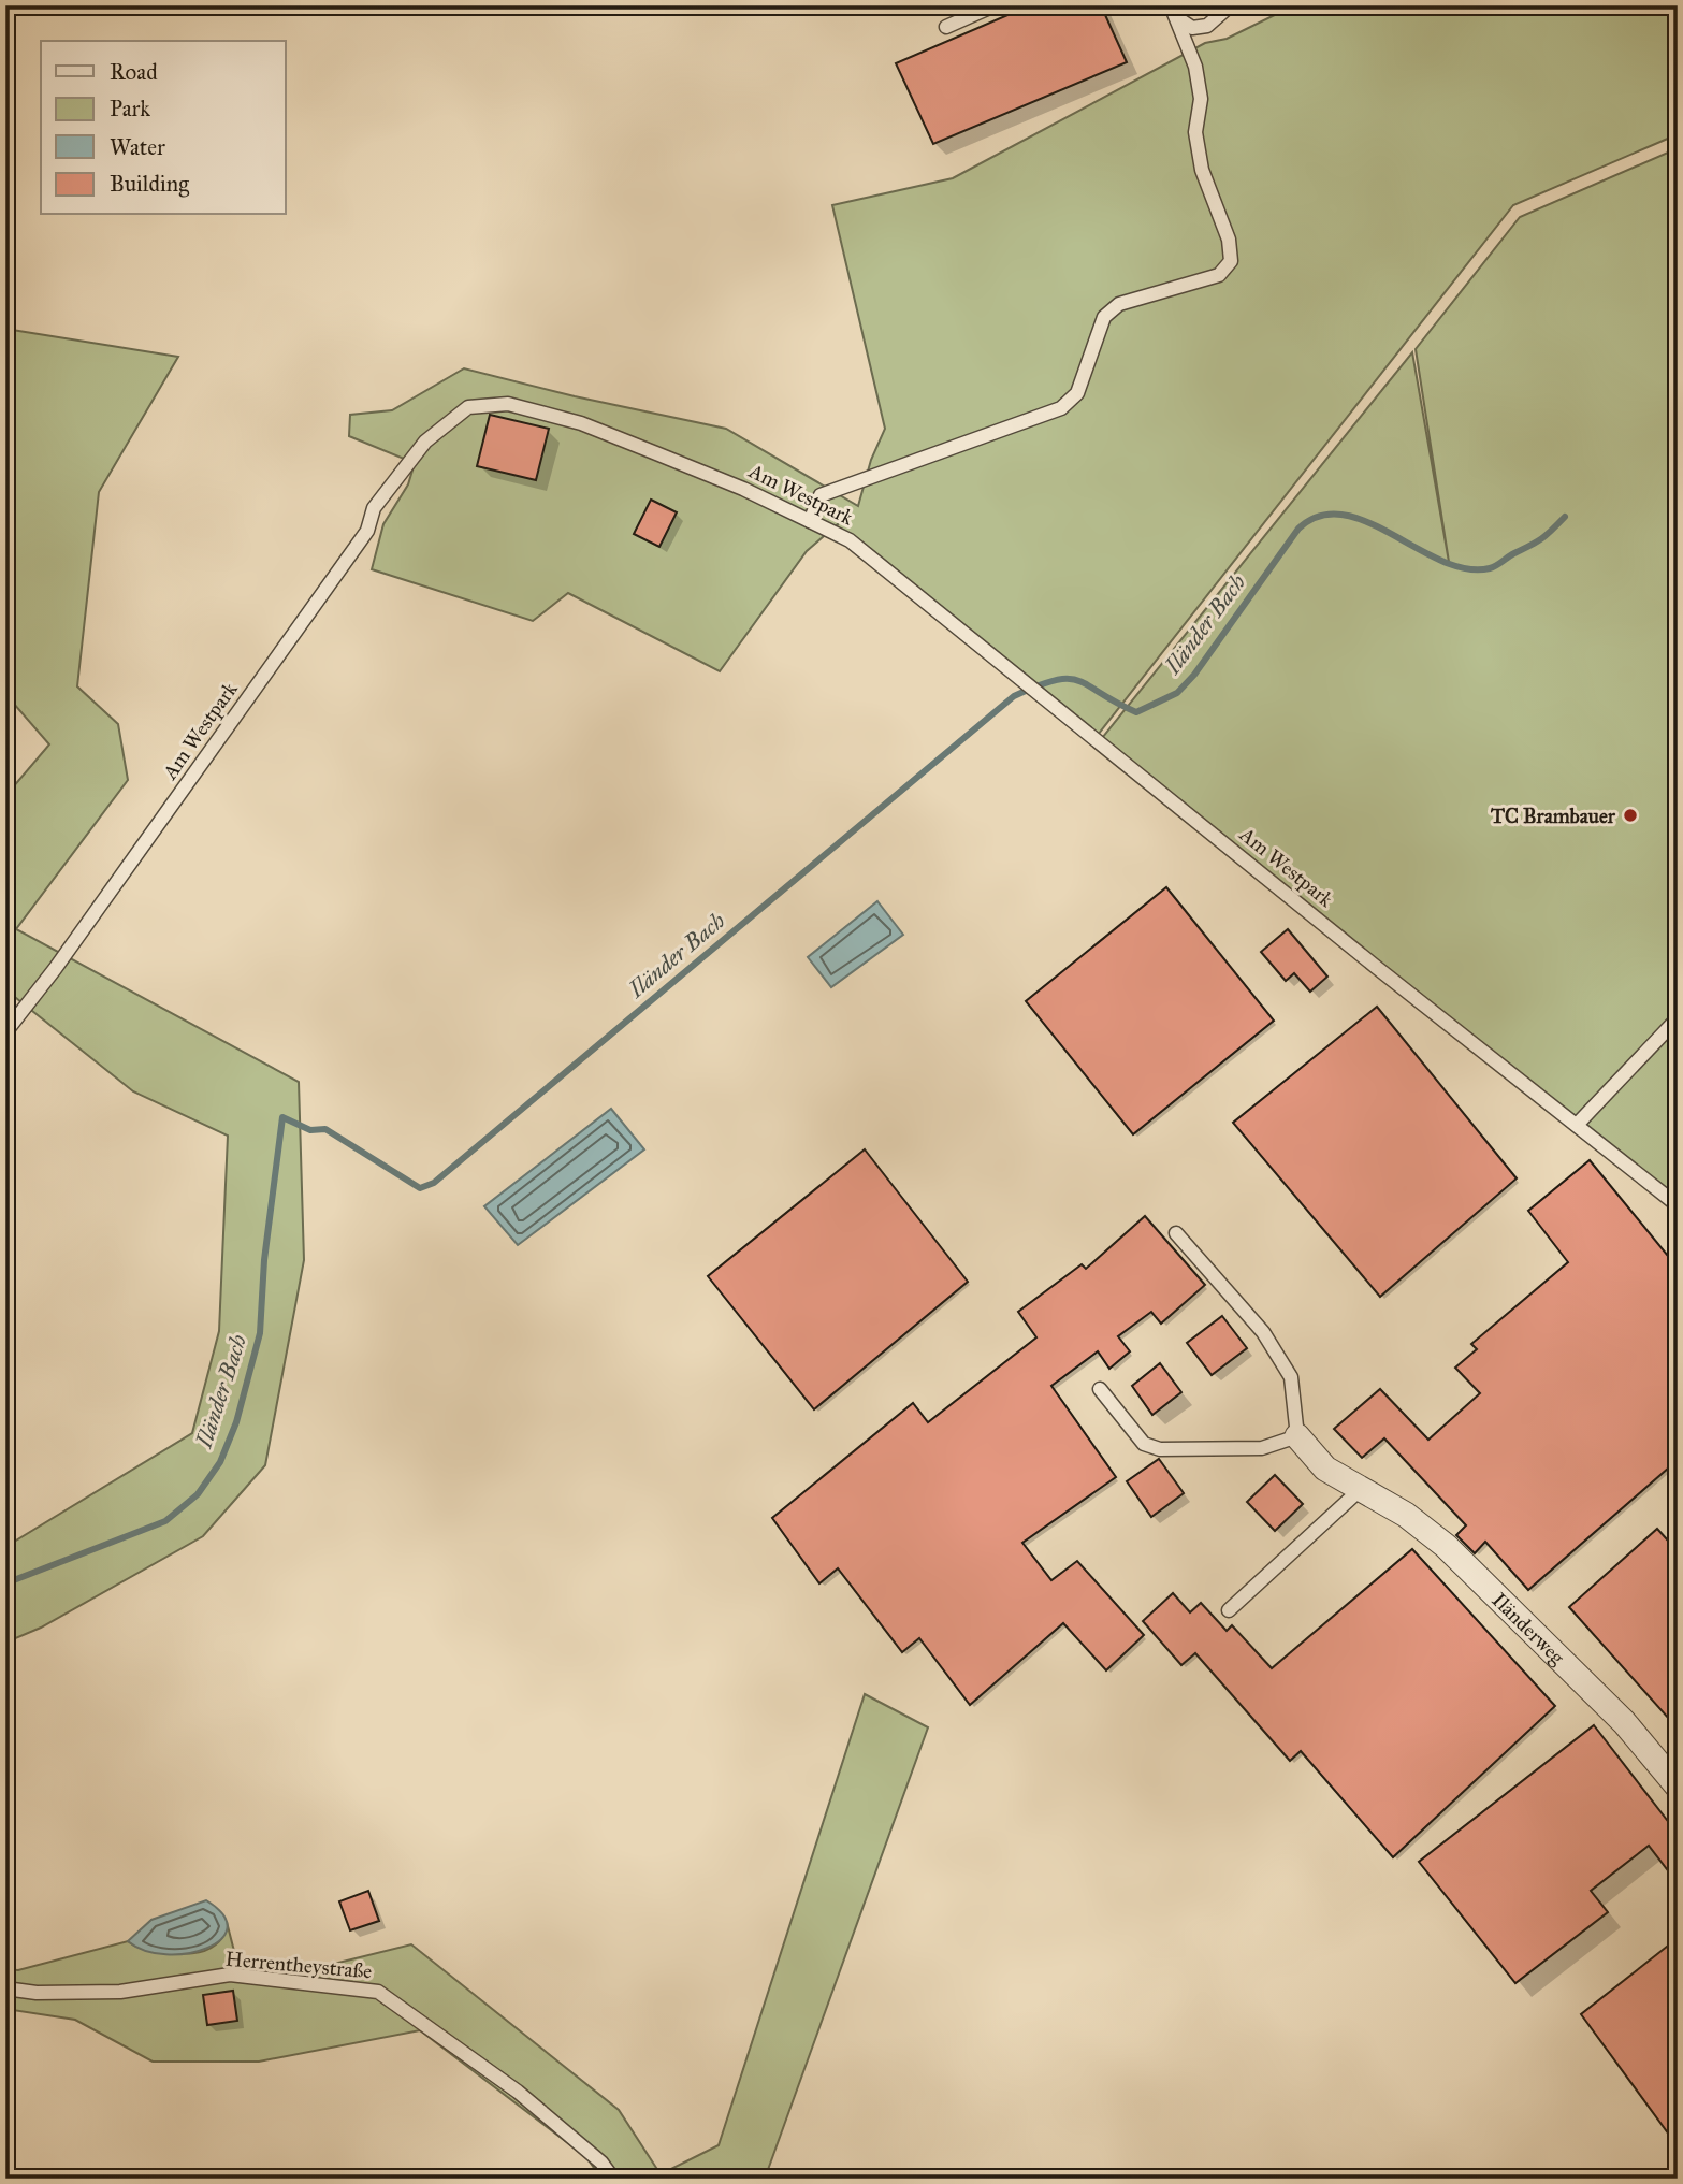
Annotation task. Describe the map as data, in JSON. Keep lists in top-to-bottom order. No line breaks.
{"streets":{"street":["Iländerweg"],"lane":["Am Westpark","Herrentheystraße"]},"water":["Iländer Bach"],"places":["TC Brambauer"],"legend":["Road","Park","Water","Building"]}
